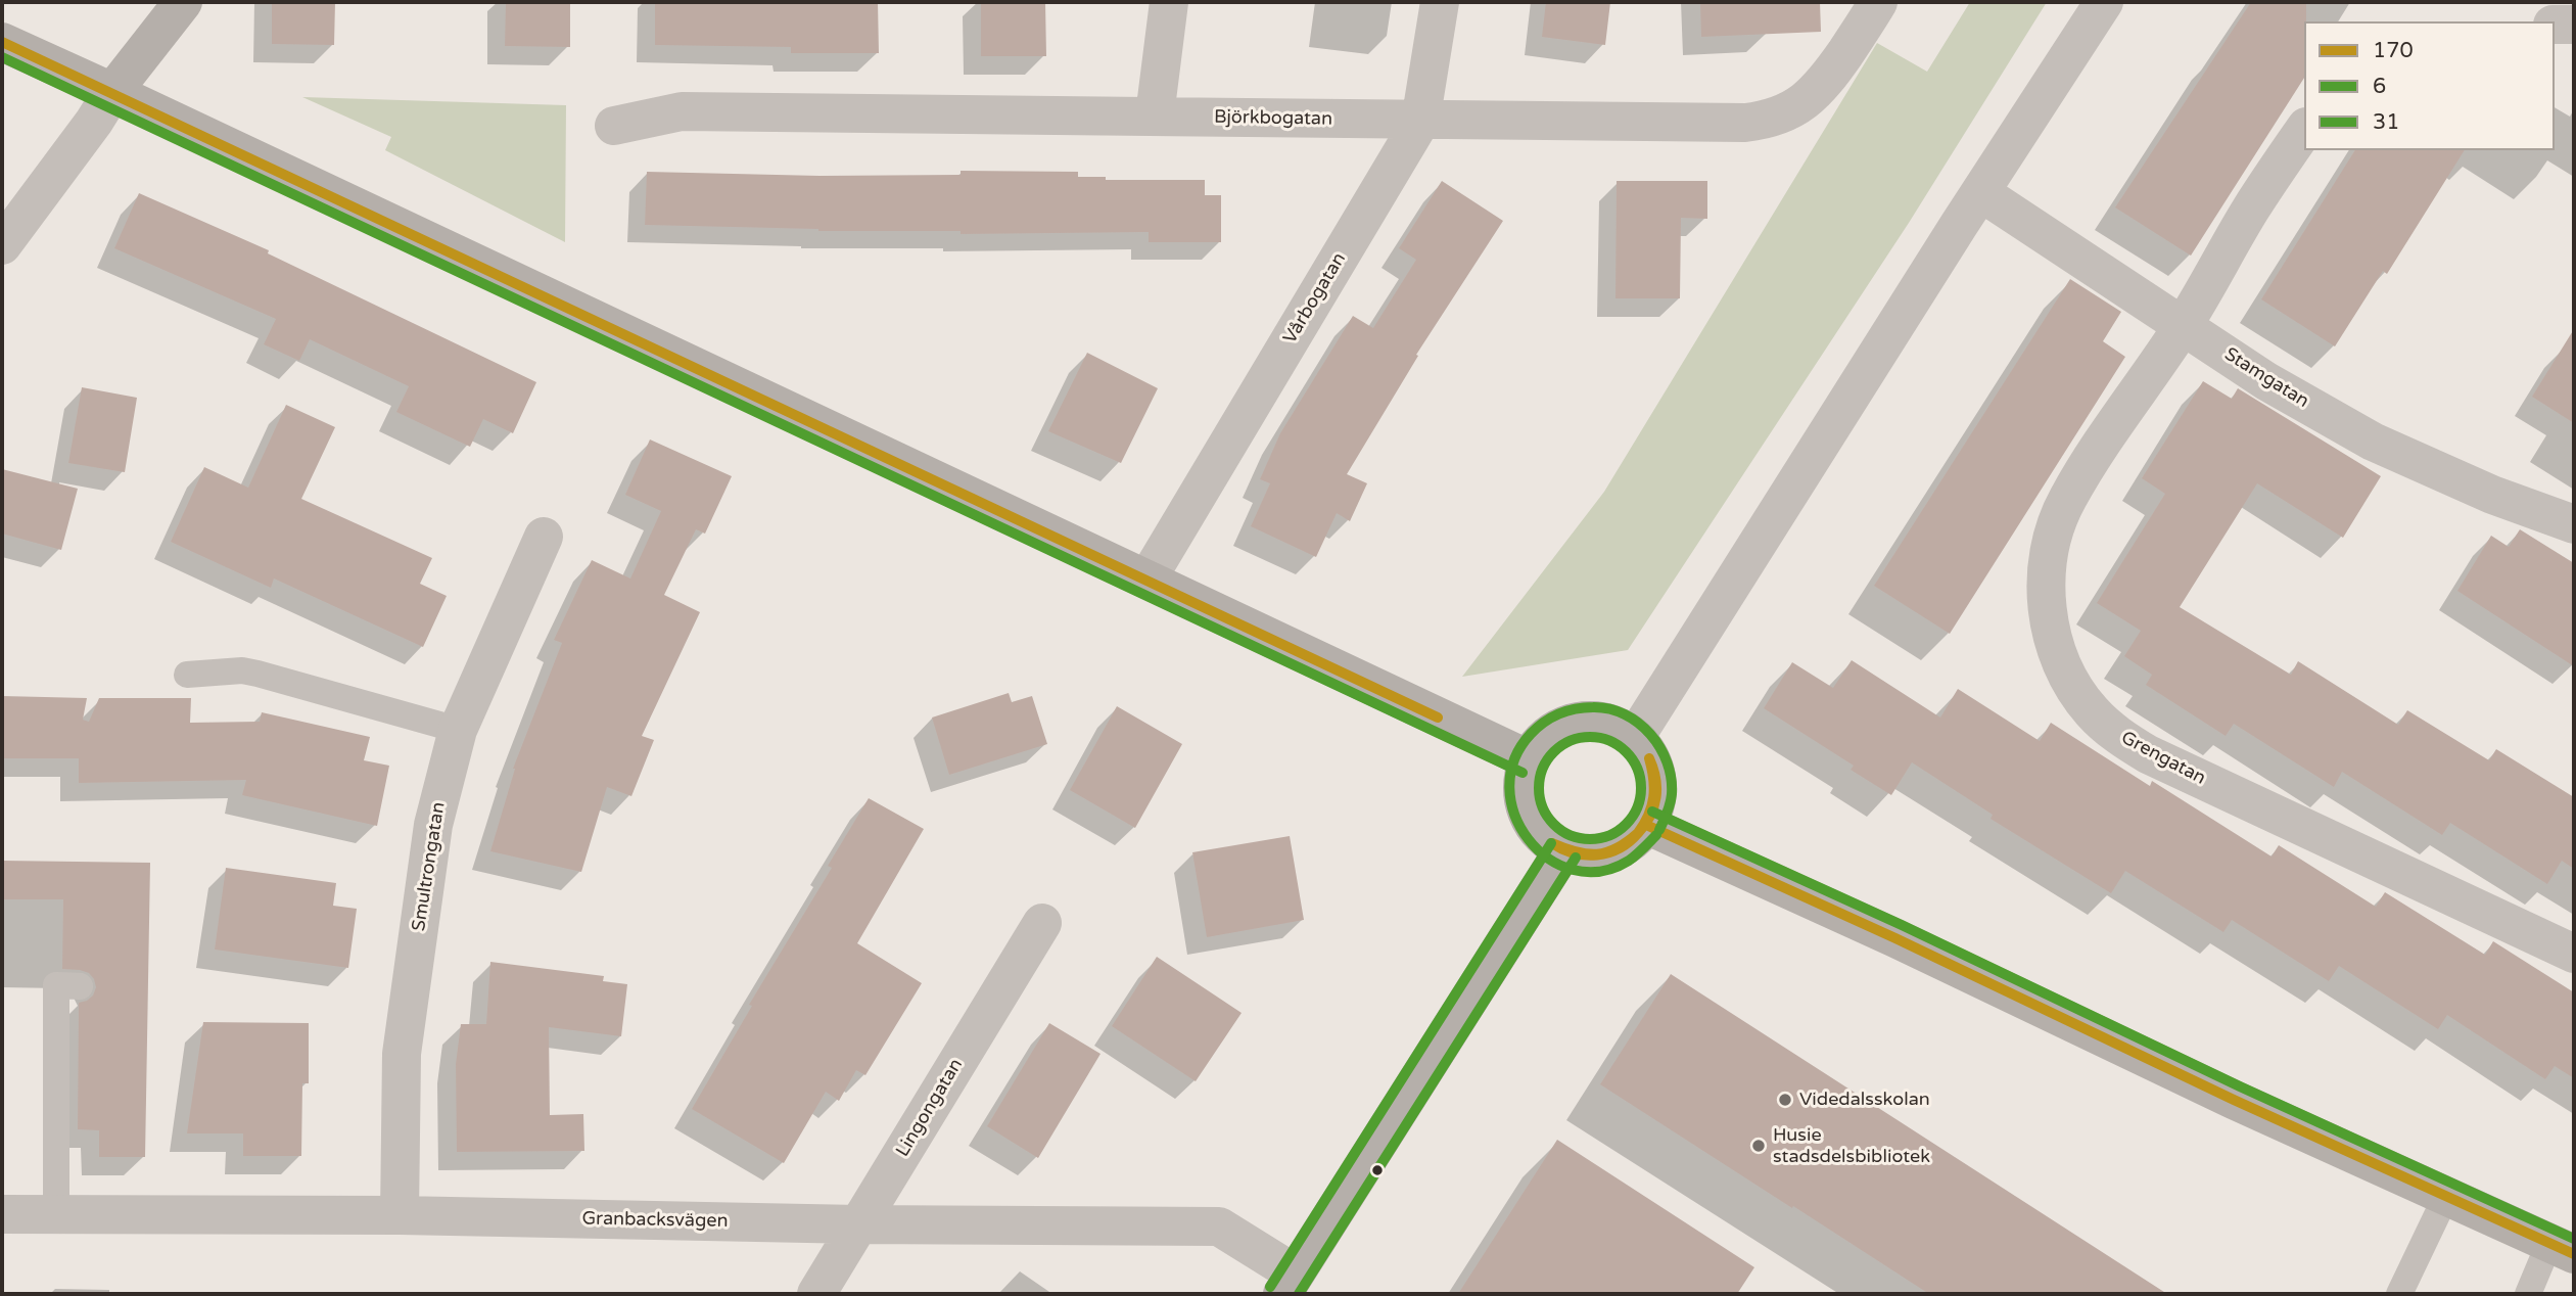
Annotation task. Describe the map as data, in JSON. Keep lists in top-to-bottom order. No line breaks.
{"streets":{"street":["Björkbogatan","Vårbogatan","Stamgatan","Grengatan","Smultrongatan","Lingongatan","Granbacksvägen"]},"crossings":[["Björkbogatan","Vårbogatan"],["Stamgatan","Grengatan"],["Smultrongatan","Granbacksvägen"],["Lingongatan","Granbacksvägen"]],"places":["Videdalsskolan","Husie stadsdelsbibliotek"],"lines":["transit line 170","transit line 6","transit line 31"],"legend":["170","6","31"]}
